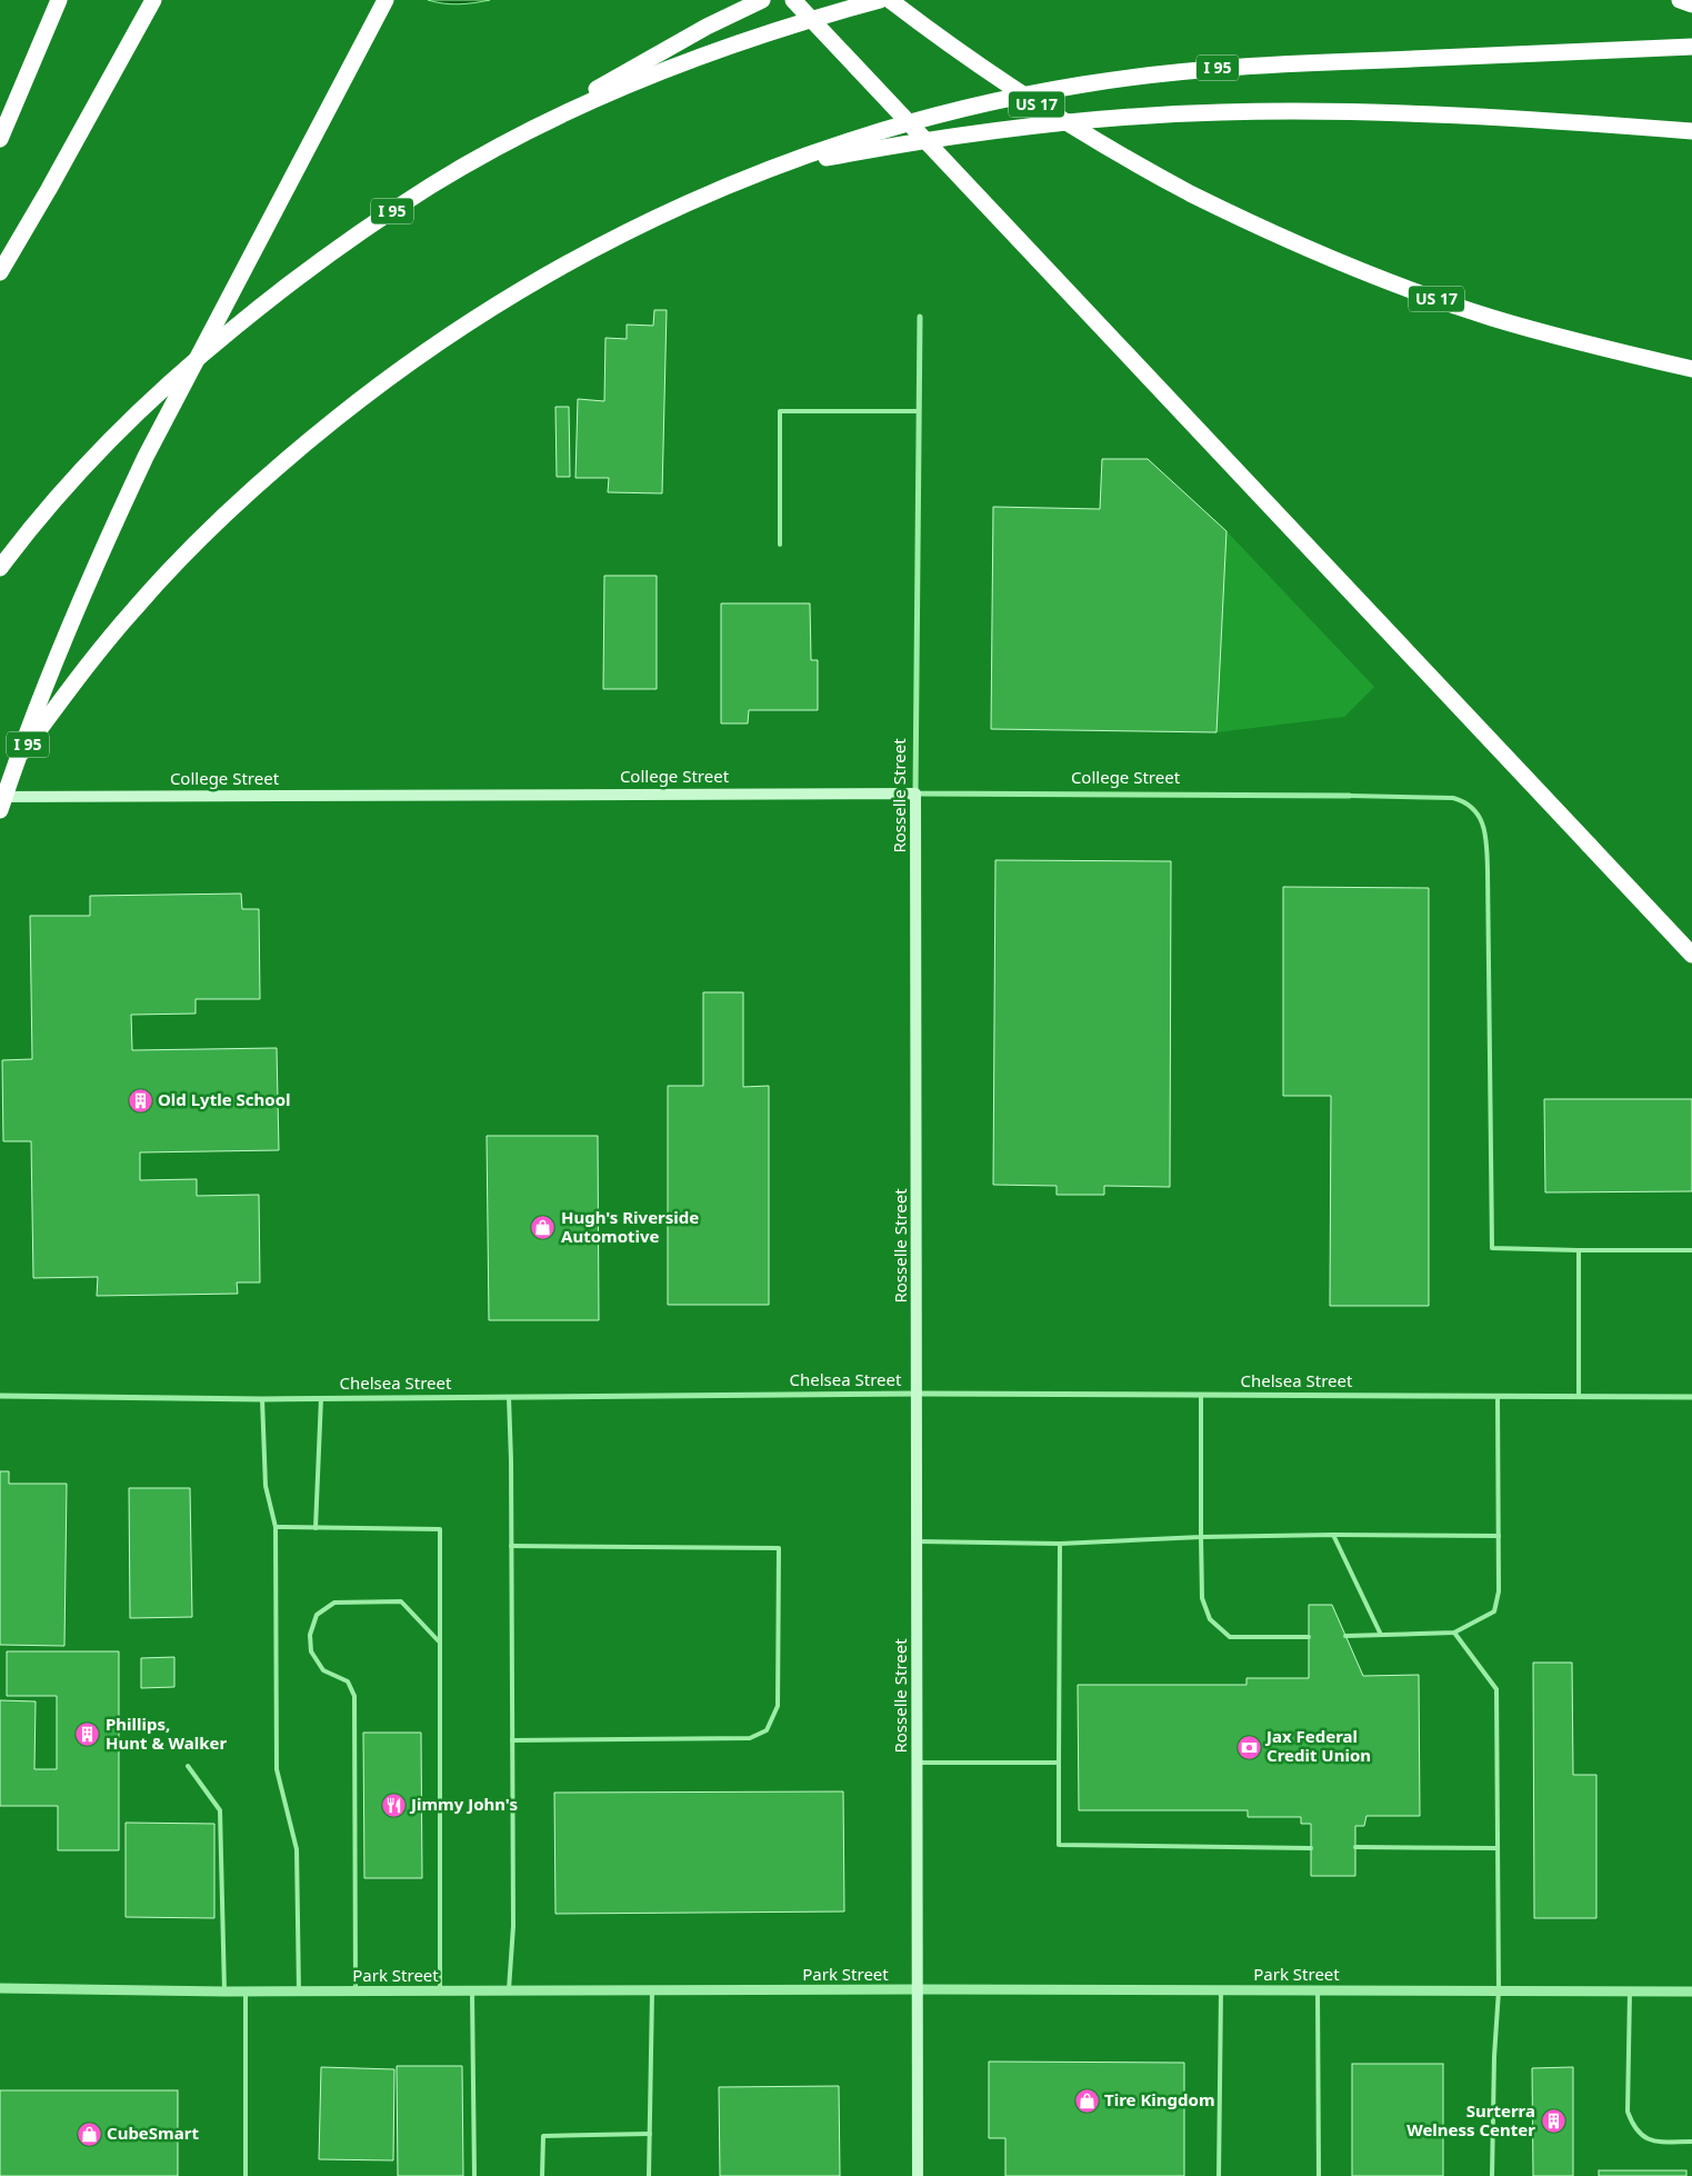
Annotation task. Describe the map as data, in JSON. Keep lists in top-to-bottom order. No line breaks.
{"streets":{"highway":["I 95","US 17"],"main road":["College Street","Rosselle Street"],"street":["Chelsea Street","Park Street"]},"crossings":[["College Street","Rosselle Street"],["Rosselle Street","Chelsea Street"],["Rosselle Street","Park Street"]],"places":{"building":["Old Lytle School","Phillips, Hunt & Walker","Surterra Welness Center"],"shop":["Hugh's Riverside Automotive","Tire Kingdom","CubeSmart"],"bank":["Jax Federal Credit Union"],"restaurant":["Jimmy John's"]}}
